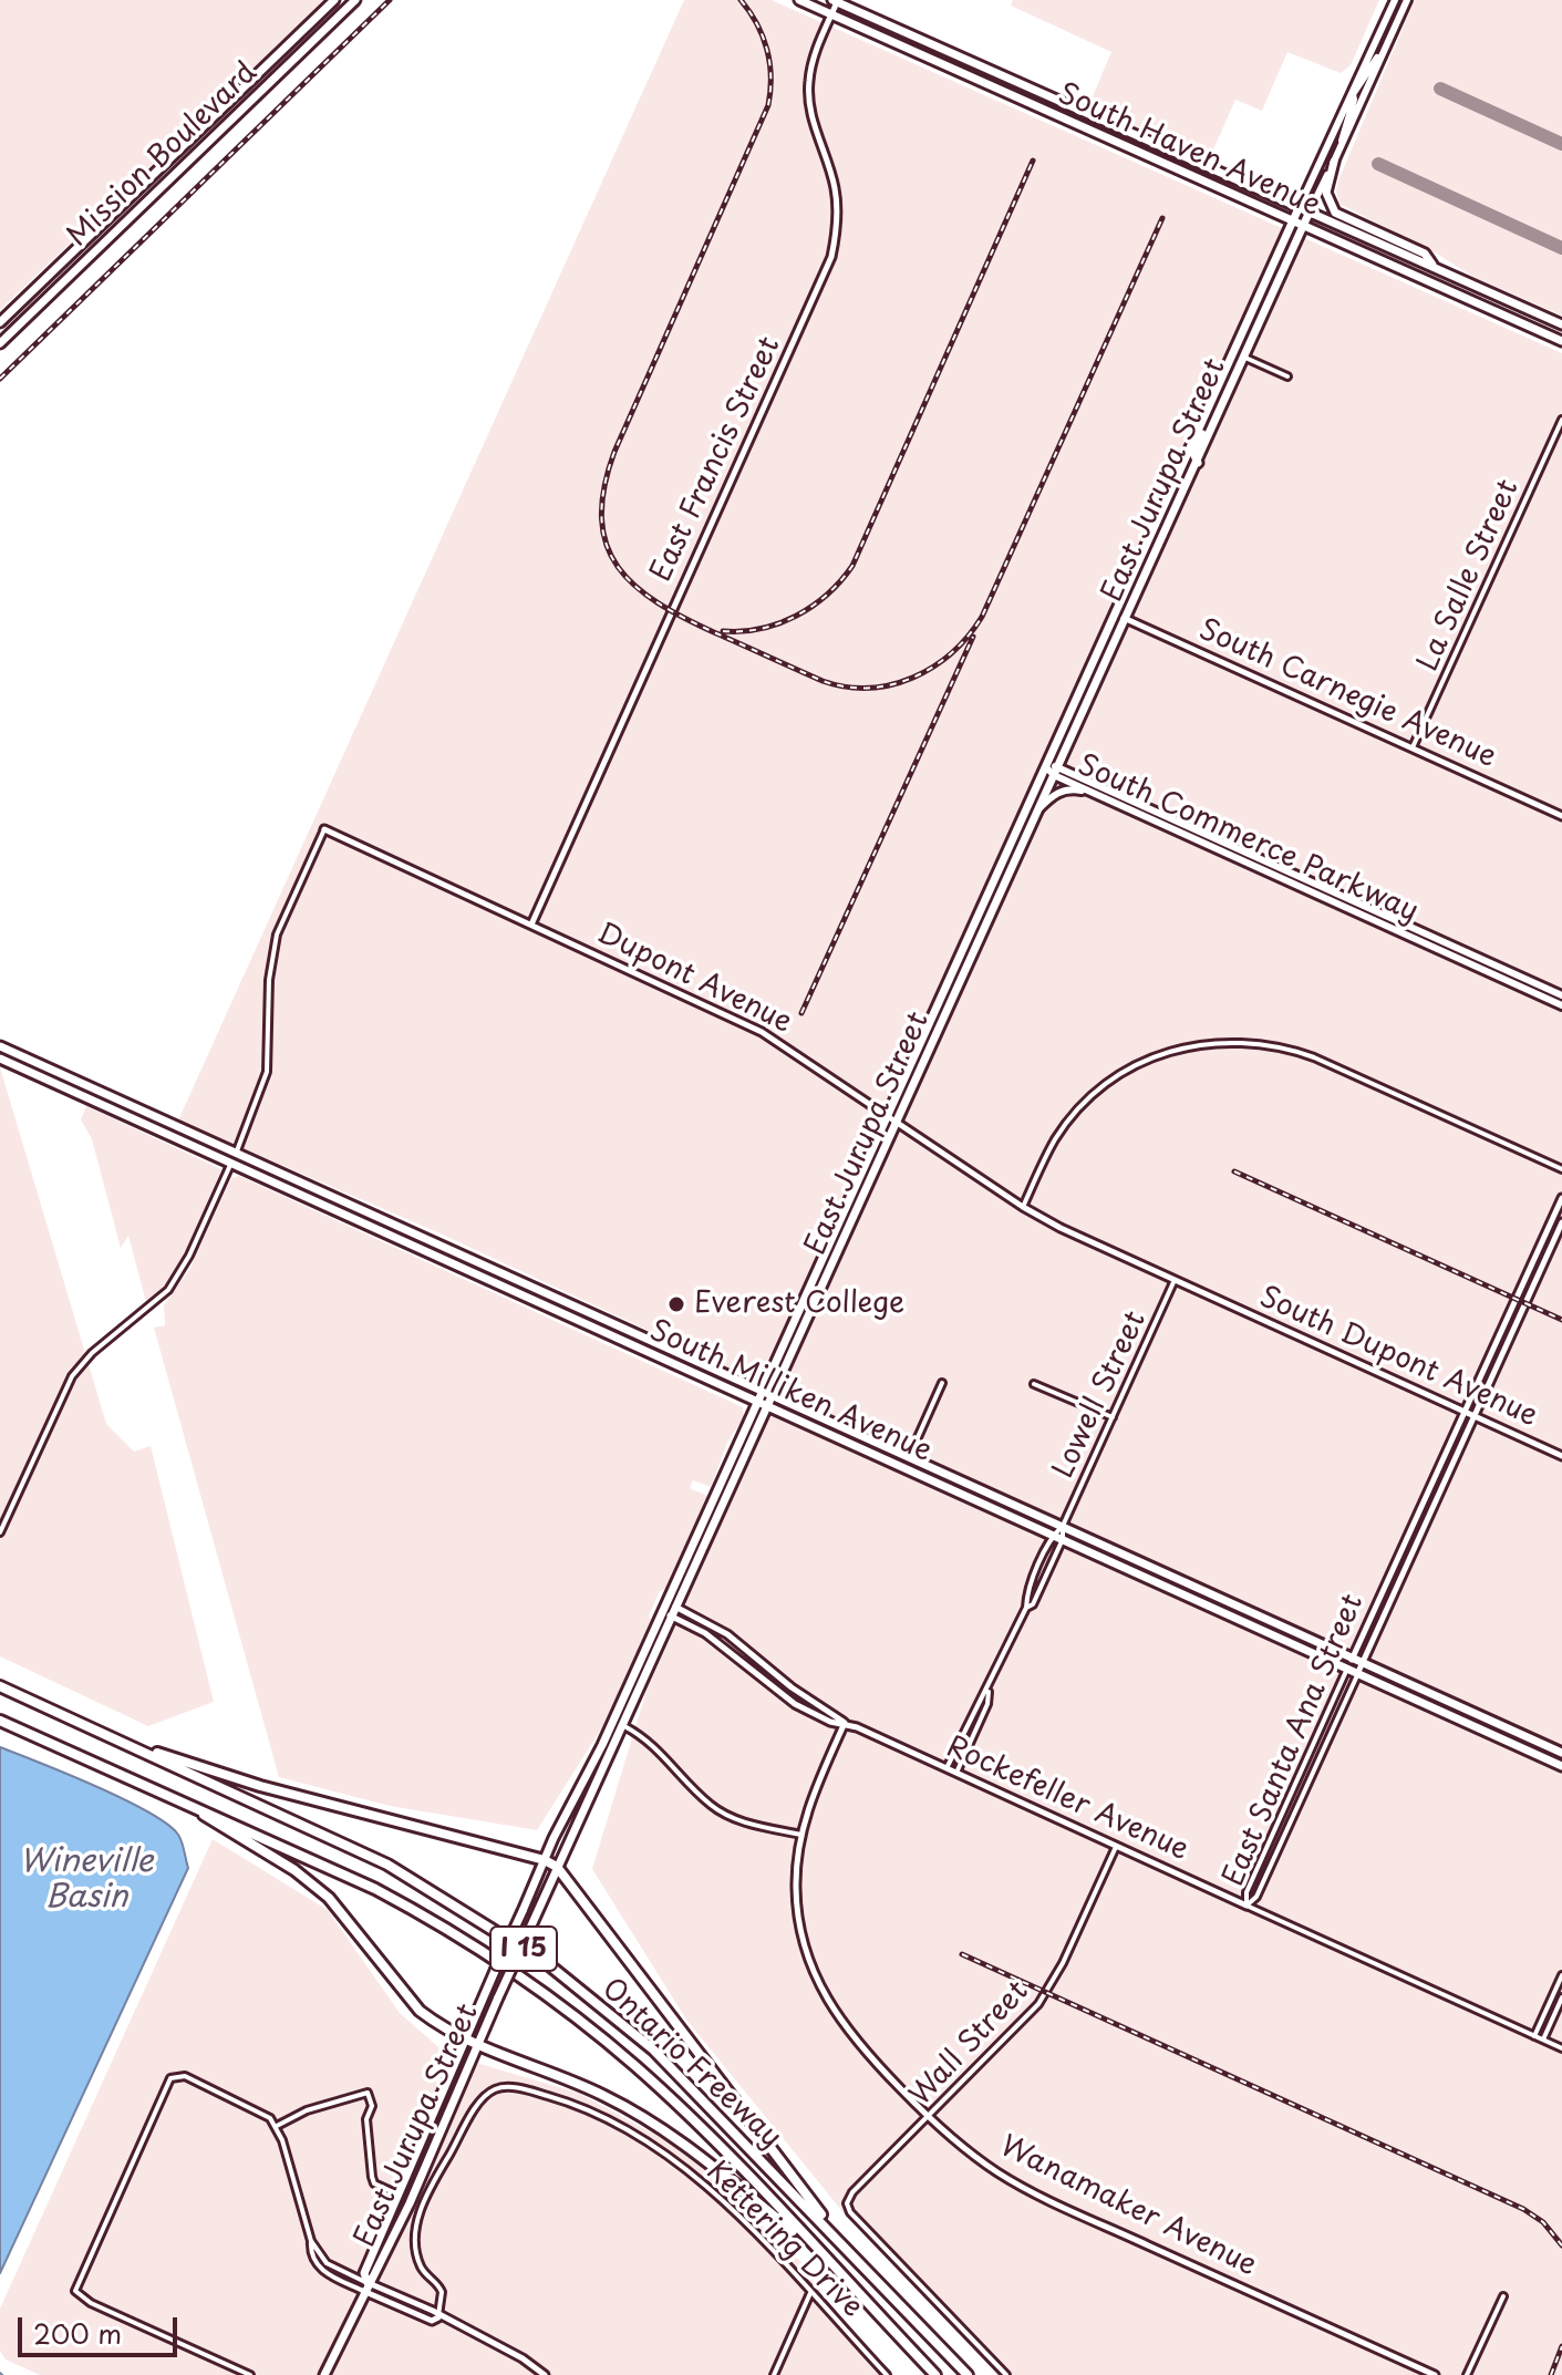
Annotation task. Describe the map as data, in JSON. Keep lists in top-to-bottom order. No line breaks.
{"streets":{"highway":["I 15","Ontario Freeway"],"main road":["South Haven Avenue","Mission Boulevard","East Jurupa Street","South Commerce Parkway","South Milliken Avenue"],"street":["East Francis Street","La Salle Street","South Carnegie Avenue","Dupont Avenue","South Dupont Avenue","Lowell Street","East Santa Ana Street","Rockefeller Avenue","Wall Street","Wanamaker Avenue","Kettering Drive"]},"crossings":[["South Haven Avenue","East Francis Street"],["South Haven Avenue","East Jurupa Street"],["East Francis Street","Dupont Avenue"],["East Jurupa Street","South Carnegie Avenue"],["East Jurupa Street","South Commerce Parkway"],["East Jurupa Street","Dupont Avenue"],["East Jurupa Street","South Milliken Avenue"],["East Jurupa Street","Rockefeller Avenue"],["La Salle Street","South Carnegie Avenue"],["Dupont Avenue","South Dupont Avenue"],["Dupont Avenue","Lowell Street"],["South Dupont Avenue","East Santa Ana Street"],["South Milliken Avenue","Lowell Street"],["South Milliken Avenue","East Santa Ana Street"],["Lowell Street","Rockefeller Avenue"],["East Santa Ana Street","Rockefeller Avenue"],["Rockefeller Avenue","Wall Street"],["Rockefeller Avenue","Wanamaker Avenue"],["Wall Street","Wanamaker Avenue"]],"water":["Wineville Basin"],"places":["Everest College"],"scale_bar":"200 m"}
